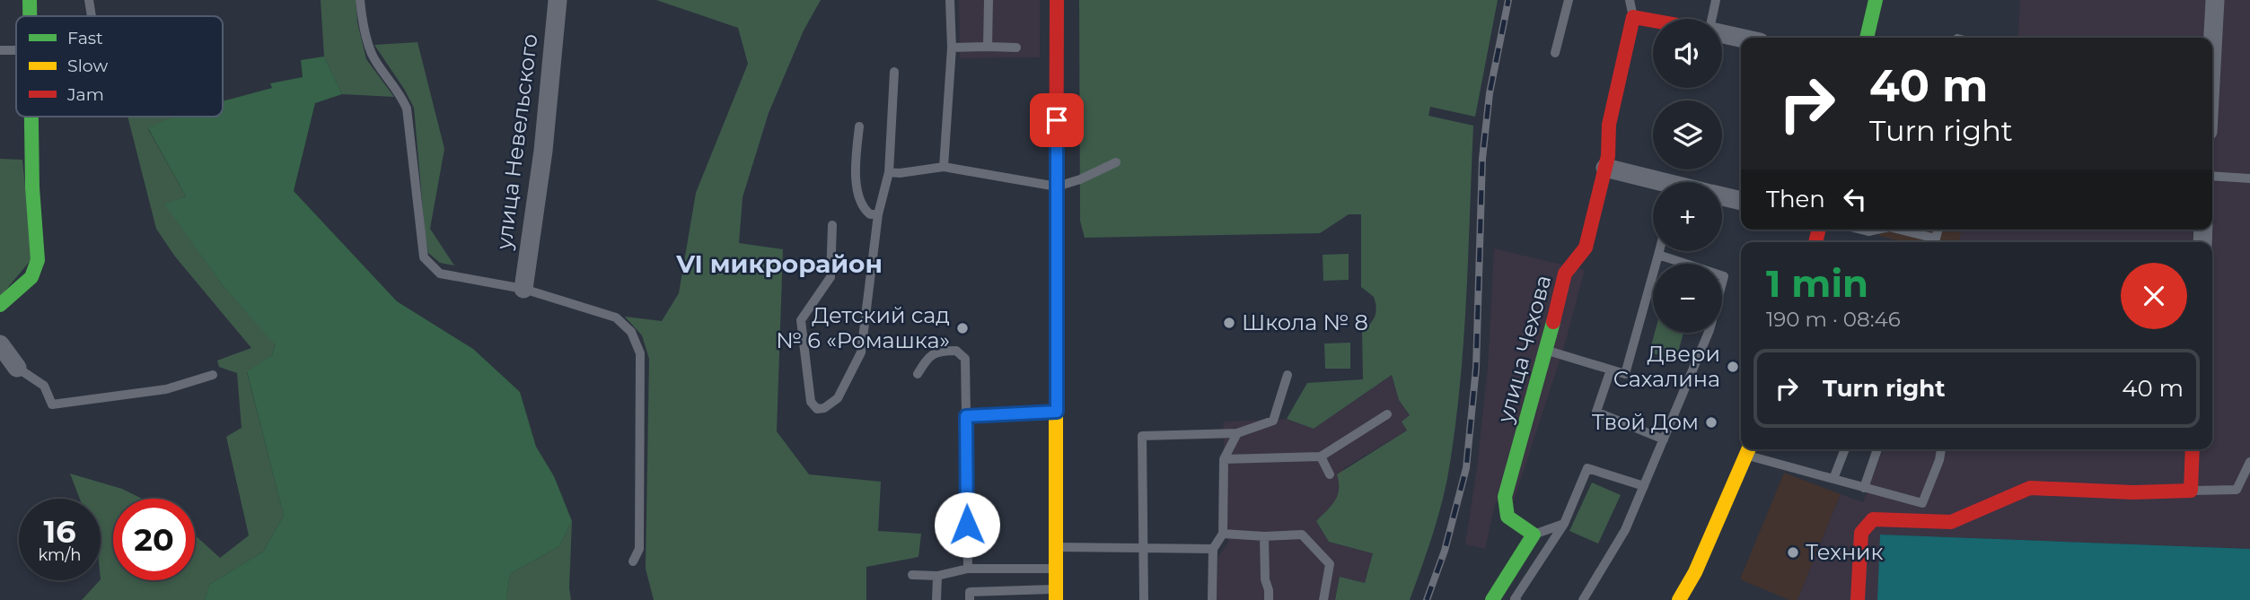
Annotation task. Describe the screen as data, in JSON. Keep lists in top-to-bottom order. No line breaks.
{"streets":{"street":["улица Невельского","улица Чехова"]},"districts":["VI микрорайон"],"places":["Школа № 8","Детский сад № 6 «Ромашка»","Двери Сахалина","Твой Дом","Техник"],"legend":["Fast","Slow","Jam"],"page":{"map_buttons":["+","−"],"turn":["40 m","Turn right"],"then":"Then","heading":["1 min","190 m · 08:46"],"list":[{"name":"Turn right","value":"40 m"}],"speed":"16 km/h","limit":"20"}}
